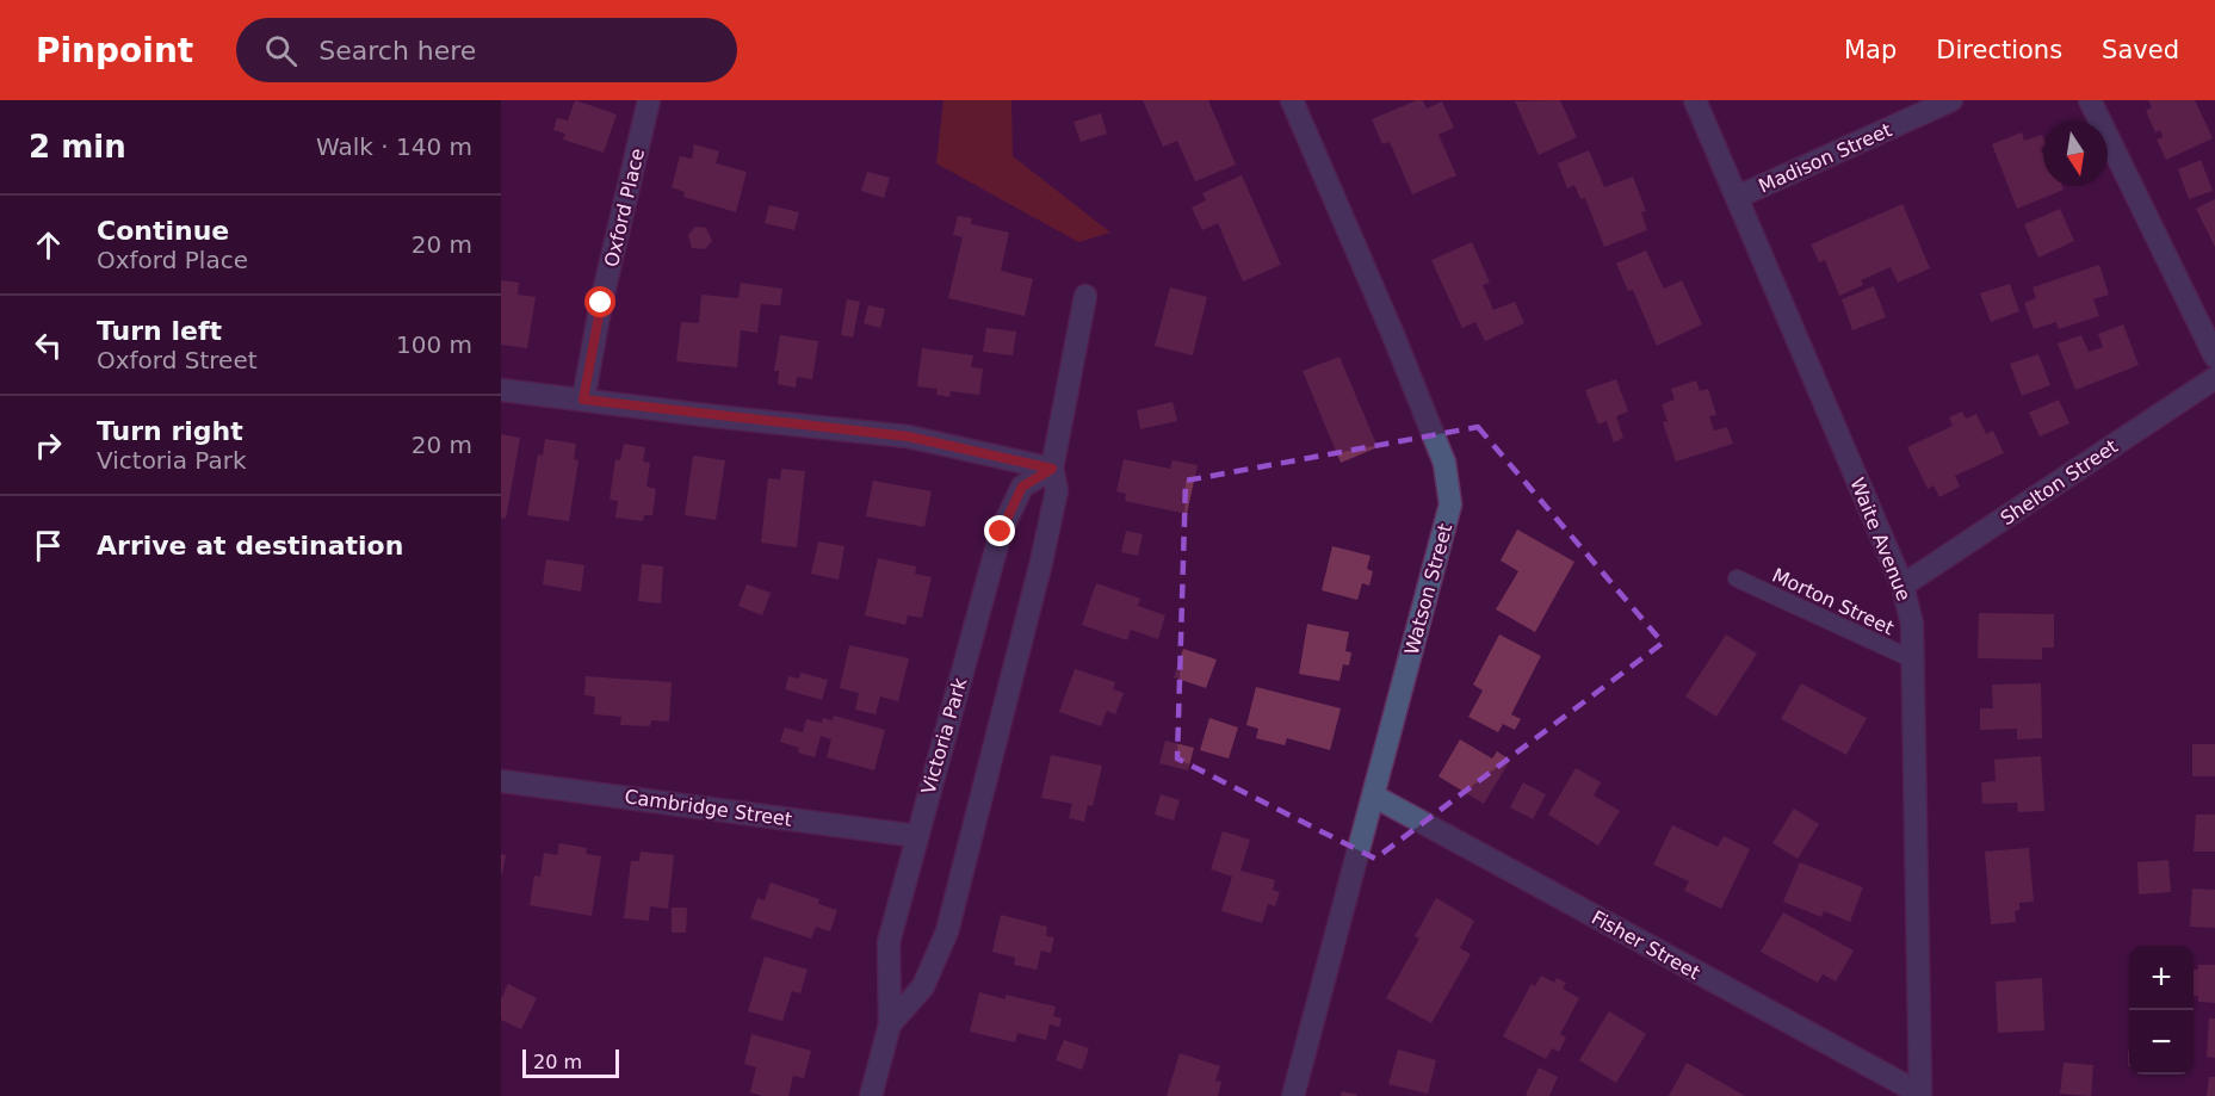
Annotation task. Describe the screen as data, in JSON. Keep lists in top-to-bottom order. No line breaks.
{"streets":{"street":["Madison Street","Oxford Place","Shelton Street","Waite Avenue","Watson Street","Victoria Park","Cambridge Street","Fisher Street"],"lane":["Morton Street"]},"crossings":[["Madison Street","Waite Avenue"],["Shelton Street","Waite Avenue"],["Waite Avenue","Morton Street"],["Waite Avenue","Fisher Street"],["Watson Street","Fisher Street"],["Victoria Park","Cambridge Street"]],"scale_bar":"20 m","north":"bottom","page":{"header":"Pinpoint","search":"Search here","nav":["Map","Directions","Saved"],"heading":["2 min","Walk · 140 m"],"list":[["Continue","Oxford Place","20 m"],["Turn left","Oxford Street","100 m"],["Turn right","Victoria Park","20 m"],"Arrive at destination"],"map_buttons":["+","−"],"scale":"20 m"}}
